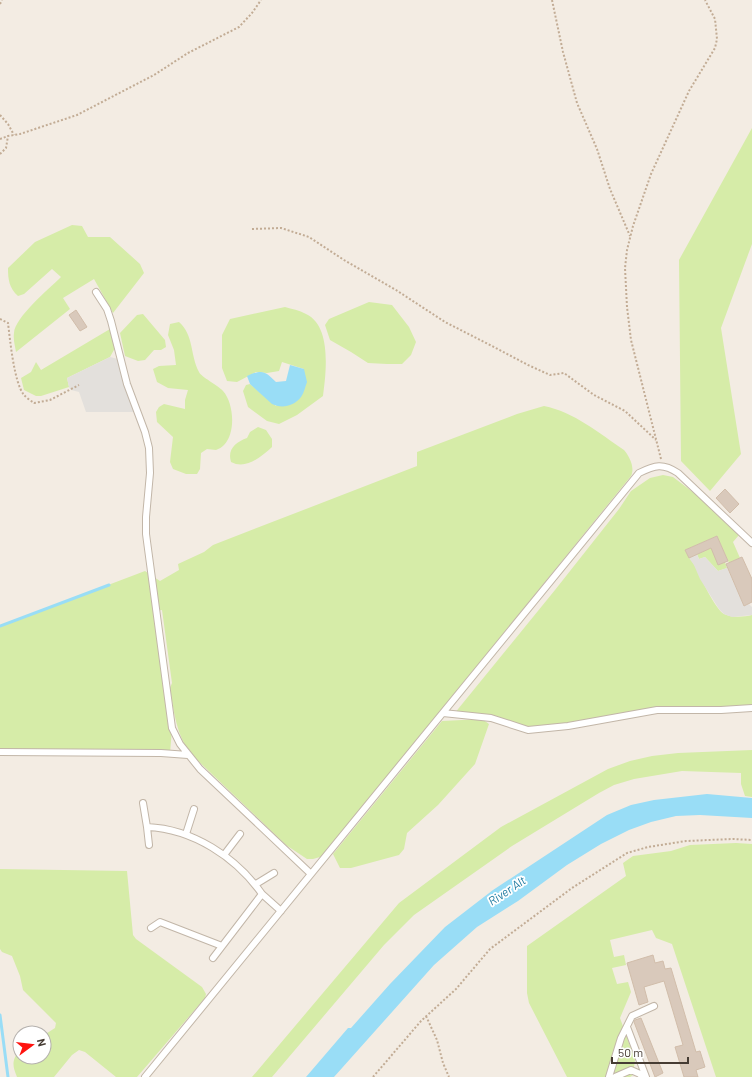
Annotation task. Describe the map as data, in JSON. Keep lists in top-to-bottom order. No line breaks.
{"water":["River Alt"],"scale_bar":"50 m","north":"right"}
